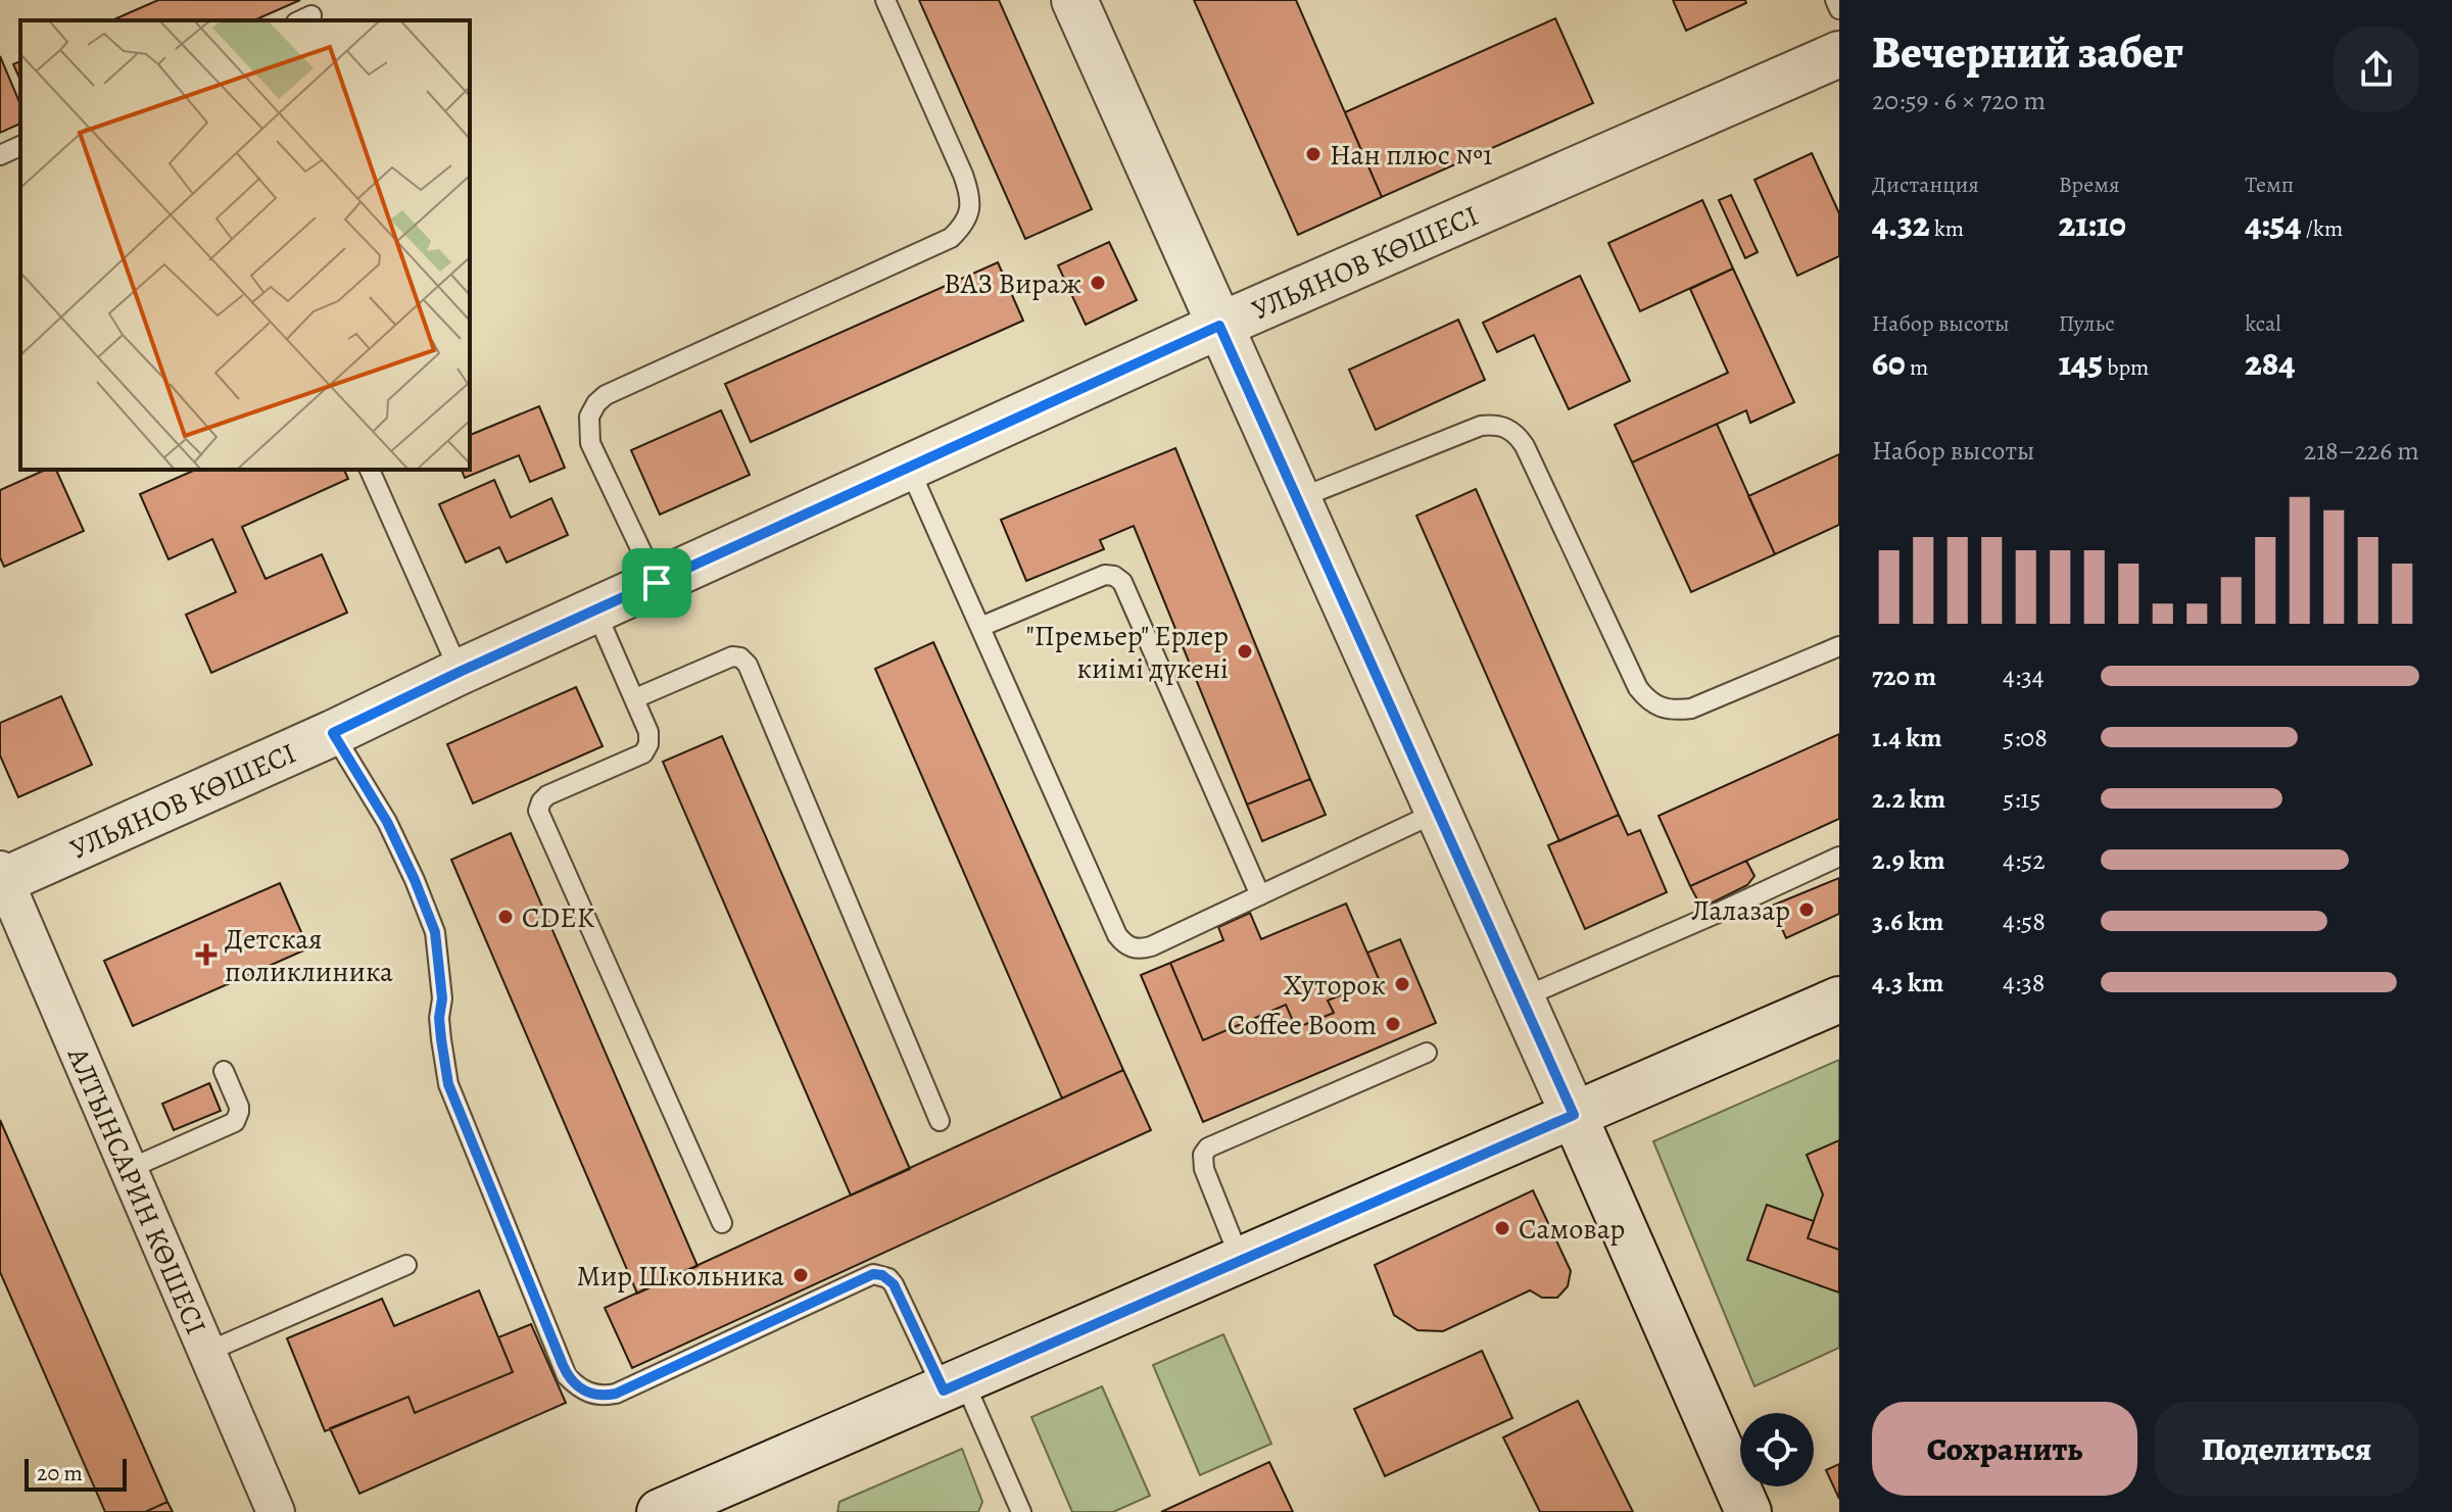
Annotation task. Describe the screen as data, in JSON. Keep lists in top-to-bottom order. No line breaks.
{"streets":{"street":["УЛЬЯНОВ КӨШЕСІ","АЛТЫНСАРИН КӨШЕСІ"]},"crossings":[["УЛЬЯНОВ КӨШЕСІ","АЛТЫНСАРИН КӨШЕСІ"]],"places":{"other":["Нан плюс №1","ВАЗ Вираж","\"Премьер\" Ерлер киімі дүкені","Лалазар","CDEK","Хуторок","Coffee Boom","Самовар","Мир Школьника"],"health":["Детская поликлиника"]},"scale_bar":"20 m","page":{"heading":["Вечерний забег","20:59 · 6 × 720 m"],"stats":[["Дистанция","4.32 km"],["Время","21:10"],["Темп","4:54 /km"],["Набор высоты","60 m"],["Пульс","145 bpm"],["kcal","284"]],"chart":["Набор высоты","218–226 m"],"list":[{"name":"720 m","note":"4:34"},{"name":"1.4 km","note":"5:08"},{"name":"2.2 km","note":"5:15"},{"name":"2.9 km","note":"4:52"},{"name":"3.6 km","note":"4:58"},{"name":"4.3 km","note":"4:38"}],"buttons":["Сохранить","Поделиться"],"scale":"20 m"}}
